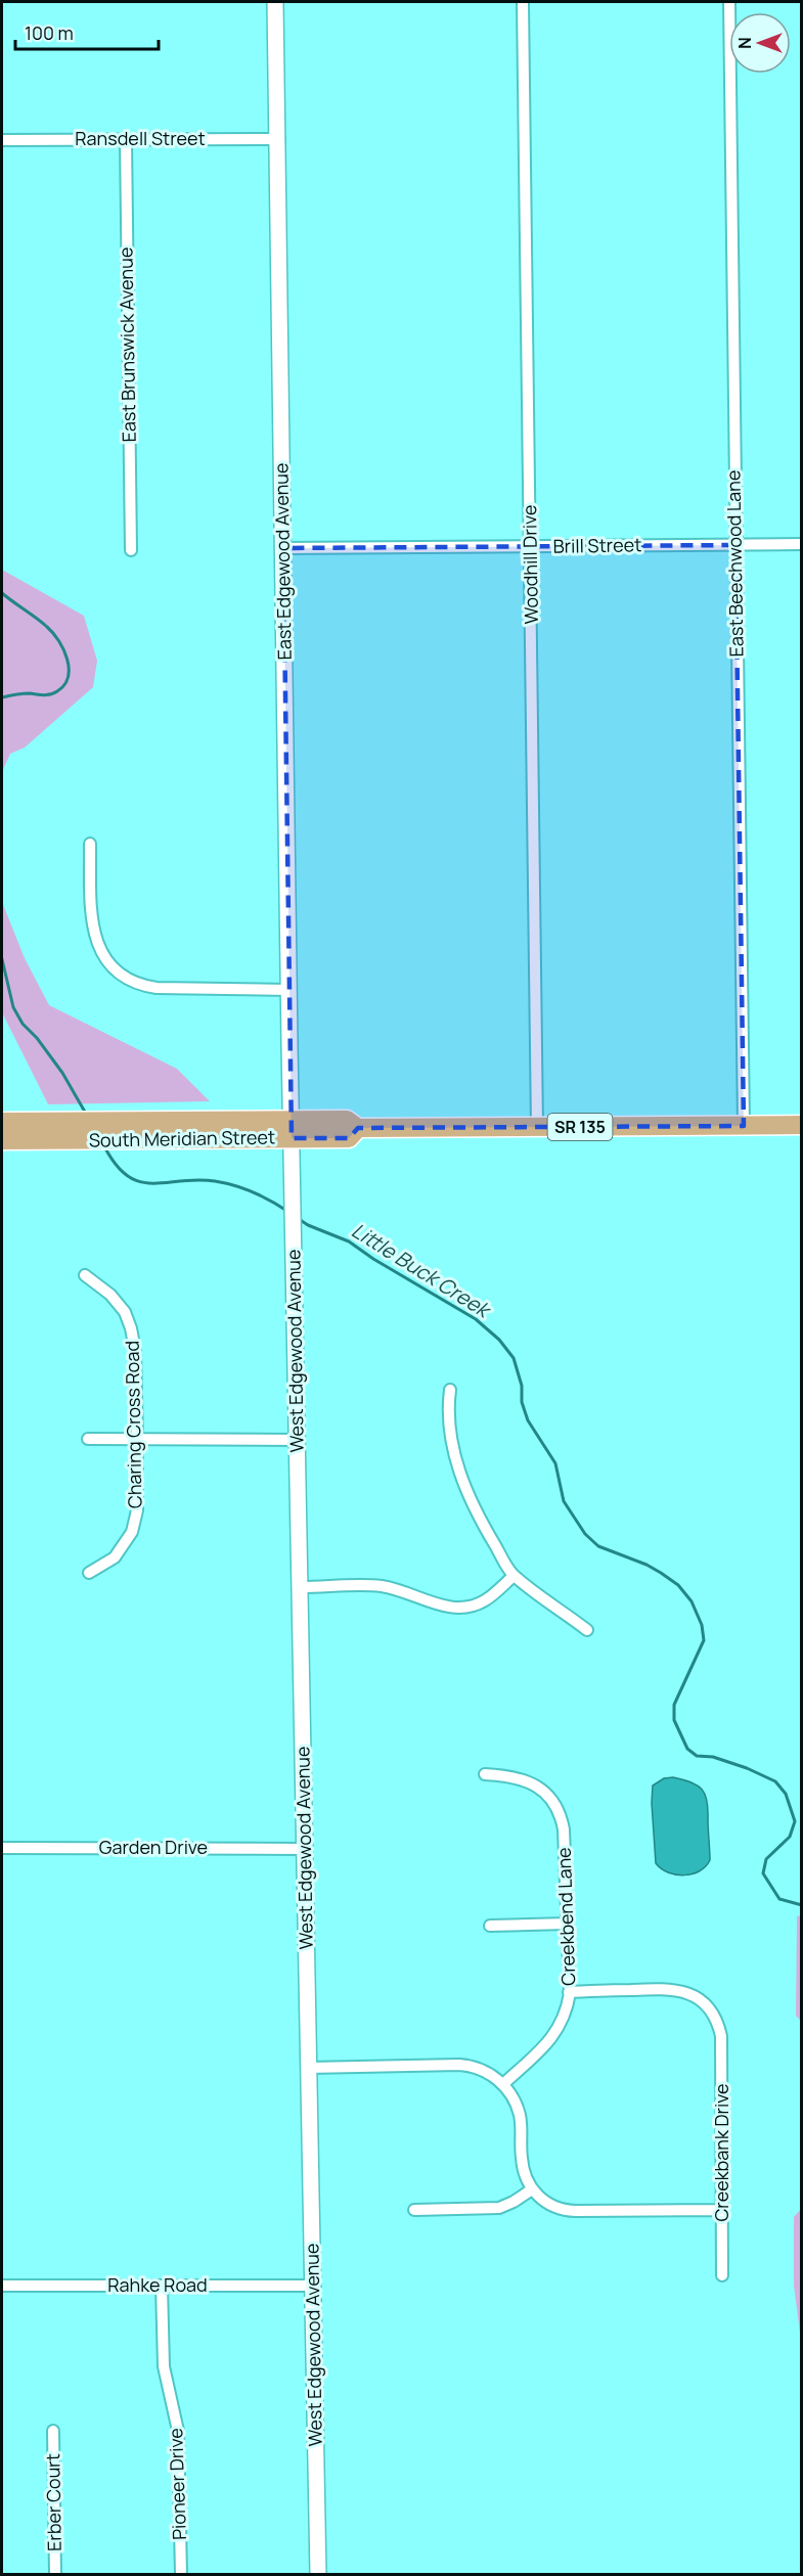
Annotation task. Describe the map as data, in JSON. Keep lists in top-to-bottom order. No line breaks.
{"streets":{"main road":["East Edgewood Avenue","SR 135","South Meridian Street","West Edgewood Avenue"],"street":["Ransdell Street","East Brunswick Avenue","Brill Street","East Beechwood Lane","Woodhill Drive","Charing Cross Road","Garden Drive","Creekbend Lane","Creekbank Drive","Rahke Road","Pioneer Drive","Erber Court"]},"crossings":[["Ransdell Street","East Brunswick Avenue"],["Ransdell Street","East Edgewood Avenue"],["Brill Street","East Edgewood Avenue"],["Brill Street","East Beechwood Lane"],["Brill Street","Woodhill Drive"],["East Edgewood Avenue","South Meridian Street"],["East Edgewood Avenue","West Edgewood Avenue"],["East Beechwood Lane","South Meridian Street"],["Woodhill Drive","South Meridian Street"],["South Meridian Street","West Edgewood Avenue"],["West Edgewood Avenue","Garden Drive"],["West Edgewood Avenue","Rahke Road"],["Creekbend Lane","Creekbank Drive"],["Rahke Road","Pioneer Drive"]],"water":["Little Buck Creek"],"scale_bar":"100 m","north":"left"}
